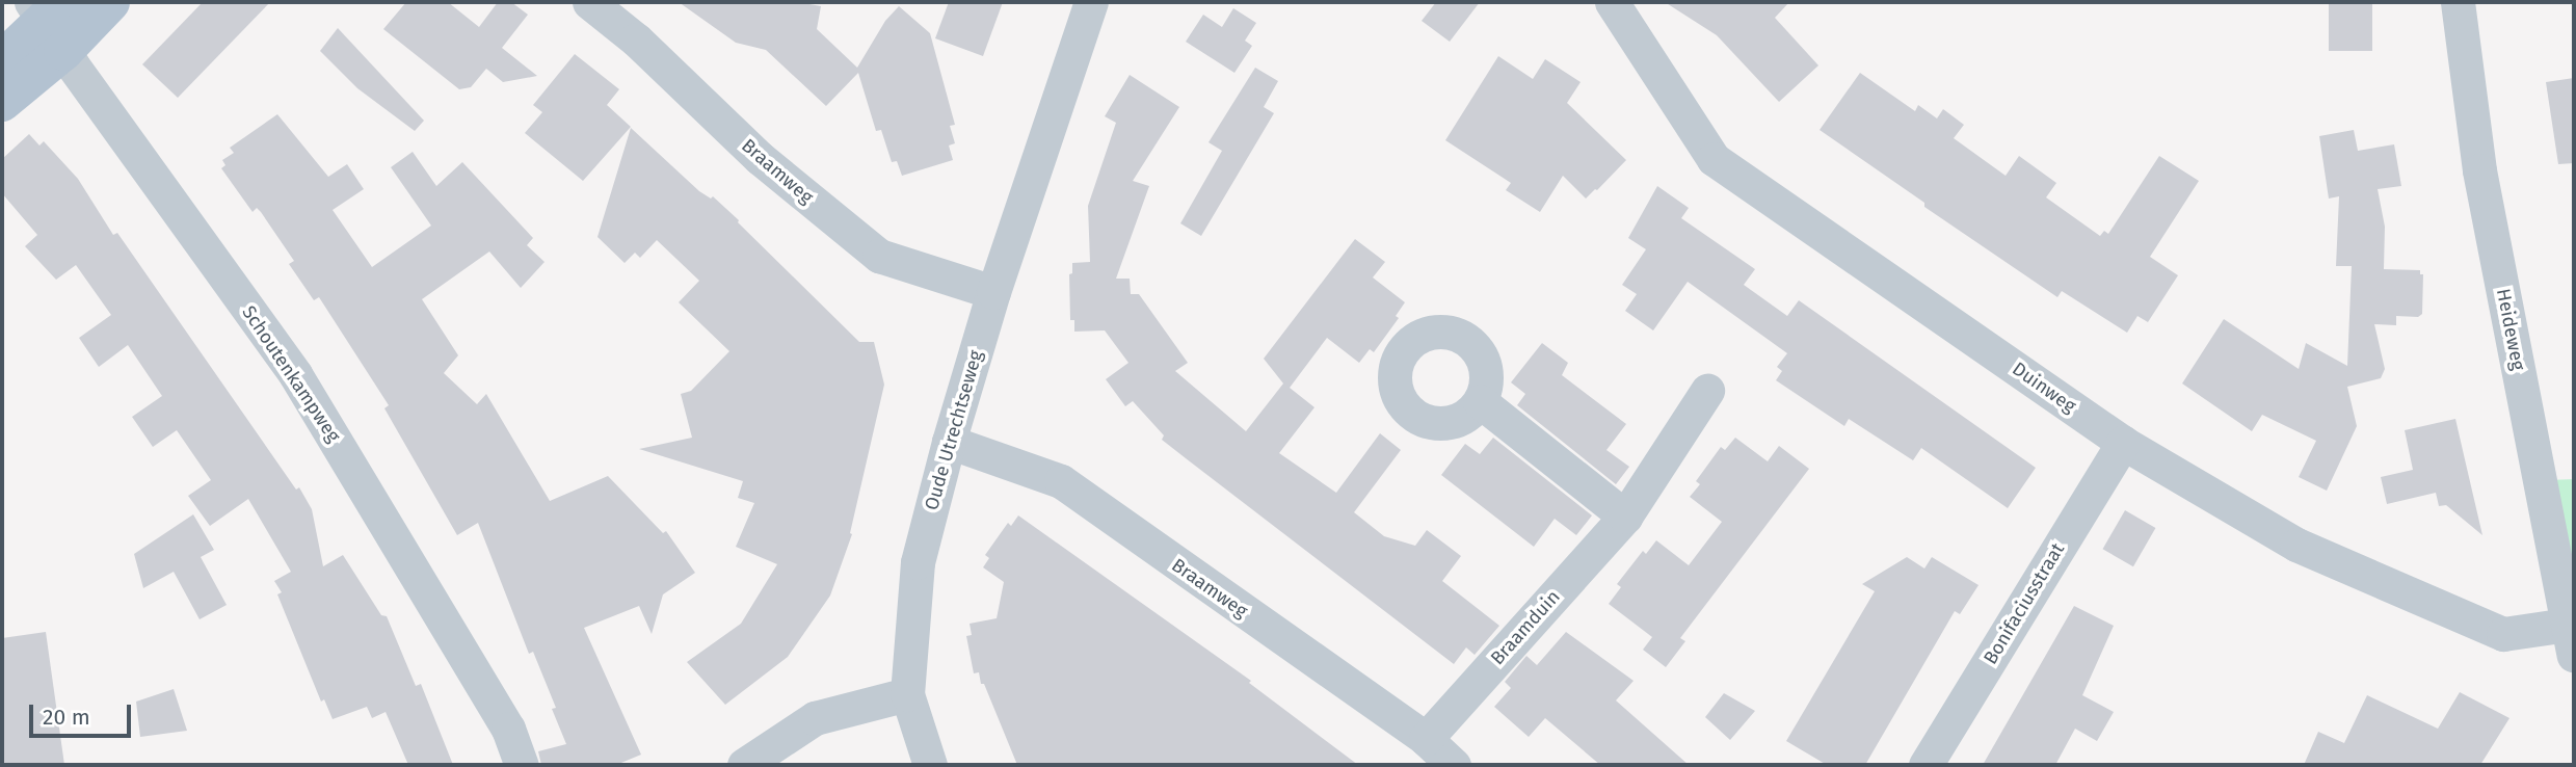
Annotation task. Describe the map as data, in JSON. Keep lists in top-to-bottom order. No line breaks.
{"streets":{"street":["Braamweg","Heideweg","Schoutenkampweg","Duinweg","Oude Utrechtseweg","Bonifaciusstraat","Braamduin"]},"crossings":[["Braamweg","Oude Utrechtseweg"],["Braamweg","Braamduin"],["Heideweg","Duinweg"],["Duinweg","Bonifaciusstraat"]],"scale_bar":"20 m"}
